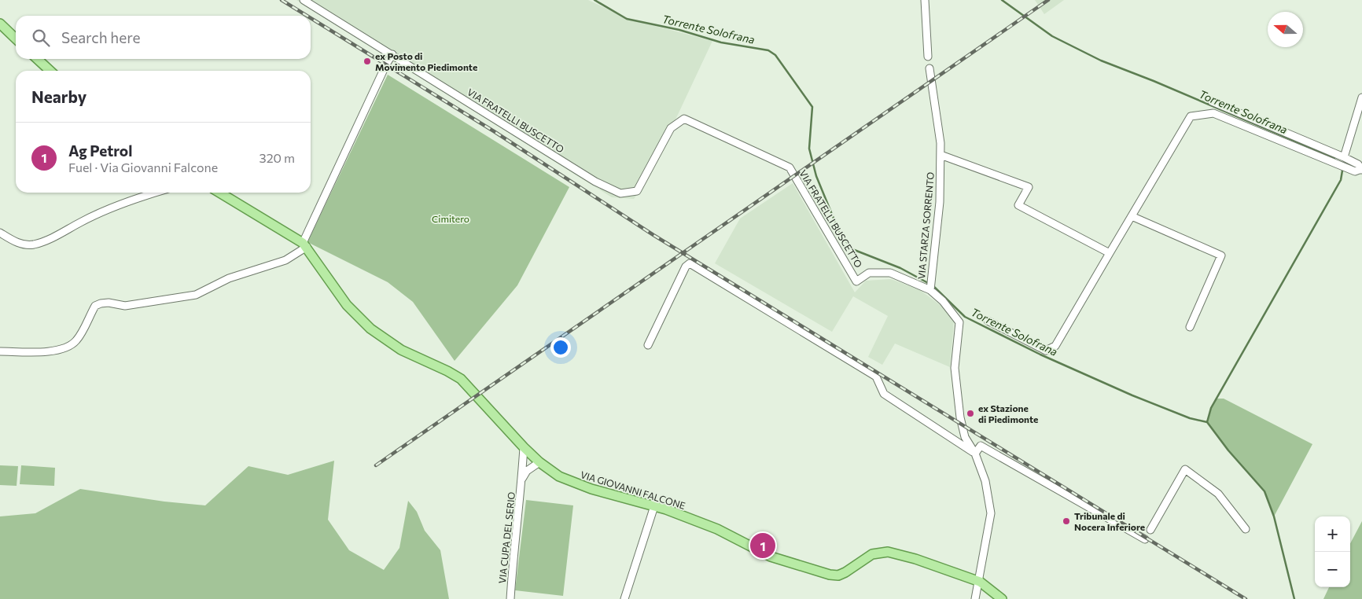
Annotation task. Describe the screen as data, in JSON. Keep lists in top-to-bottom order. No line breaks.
{"streets":{"main road":["VIA GIOVANNI FALCONE"],"street":["VIA FRATELLI BUSCETTO","VIA STARZA SORRENTO","VIA CUPA DEL SERIO"]},"crossings":[["VIA FRATELLI BUSCETTO","VIA STARZA SORRENTO"],["VIA FRATELLI BUSCETTO","VIA GIOVANNI FALCONE"],["VIA GIOVANNI FALCONE","VIA CUPA DEL SERIO"]],"water":["Torrente Solofrana"],"parks":["Cimitero"],"places":["ex Posto di Movimento Piedimonte","ex Stazione di Piedimonte","Tribunale di Nocera Inferiore"],"north":"left","page":{"search":"Search here","heading":"Nearby","list":[{"mark":"1","name":"Ag Petrol","note":"Fuel · Via Giovanni Falcone","value":"320 m"}],"map_buttons":["+","−"],"pins":"1"}}
